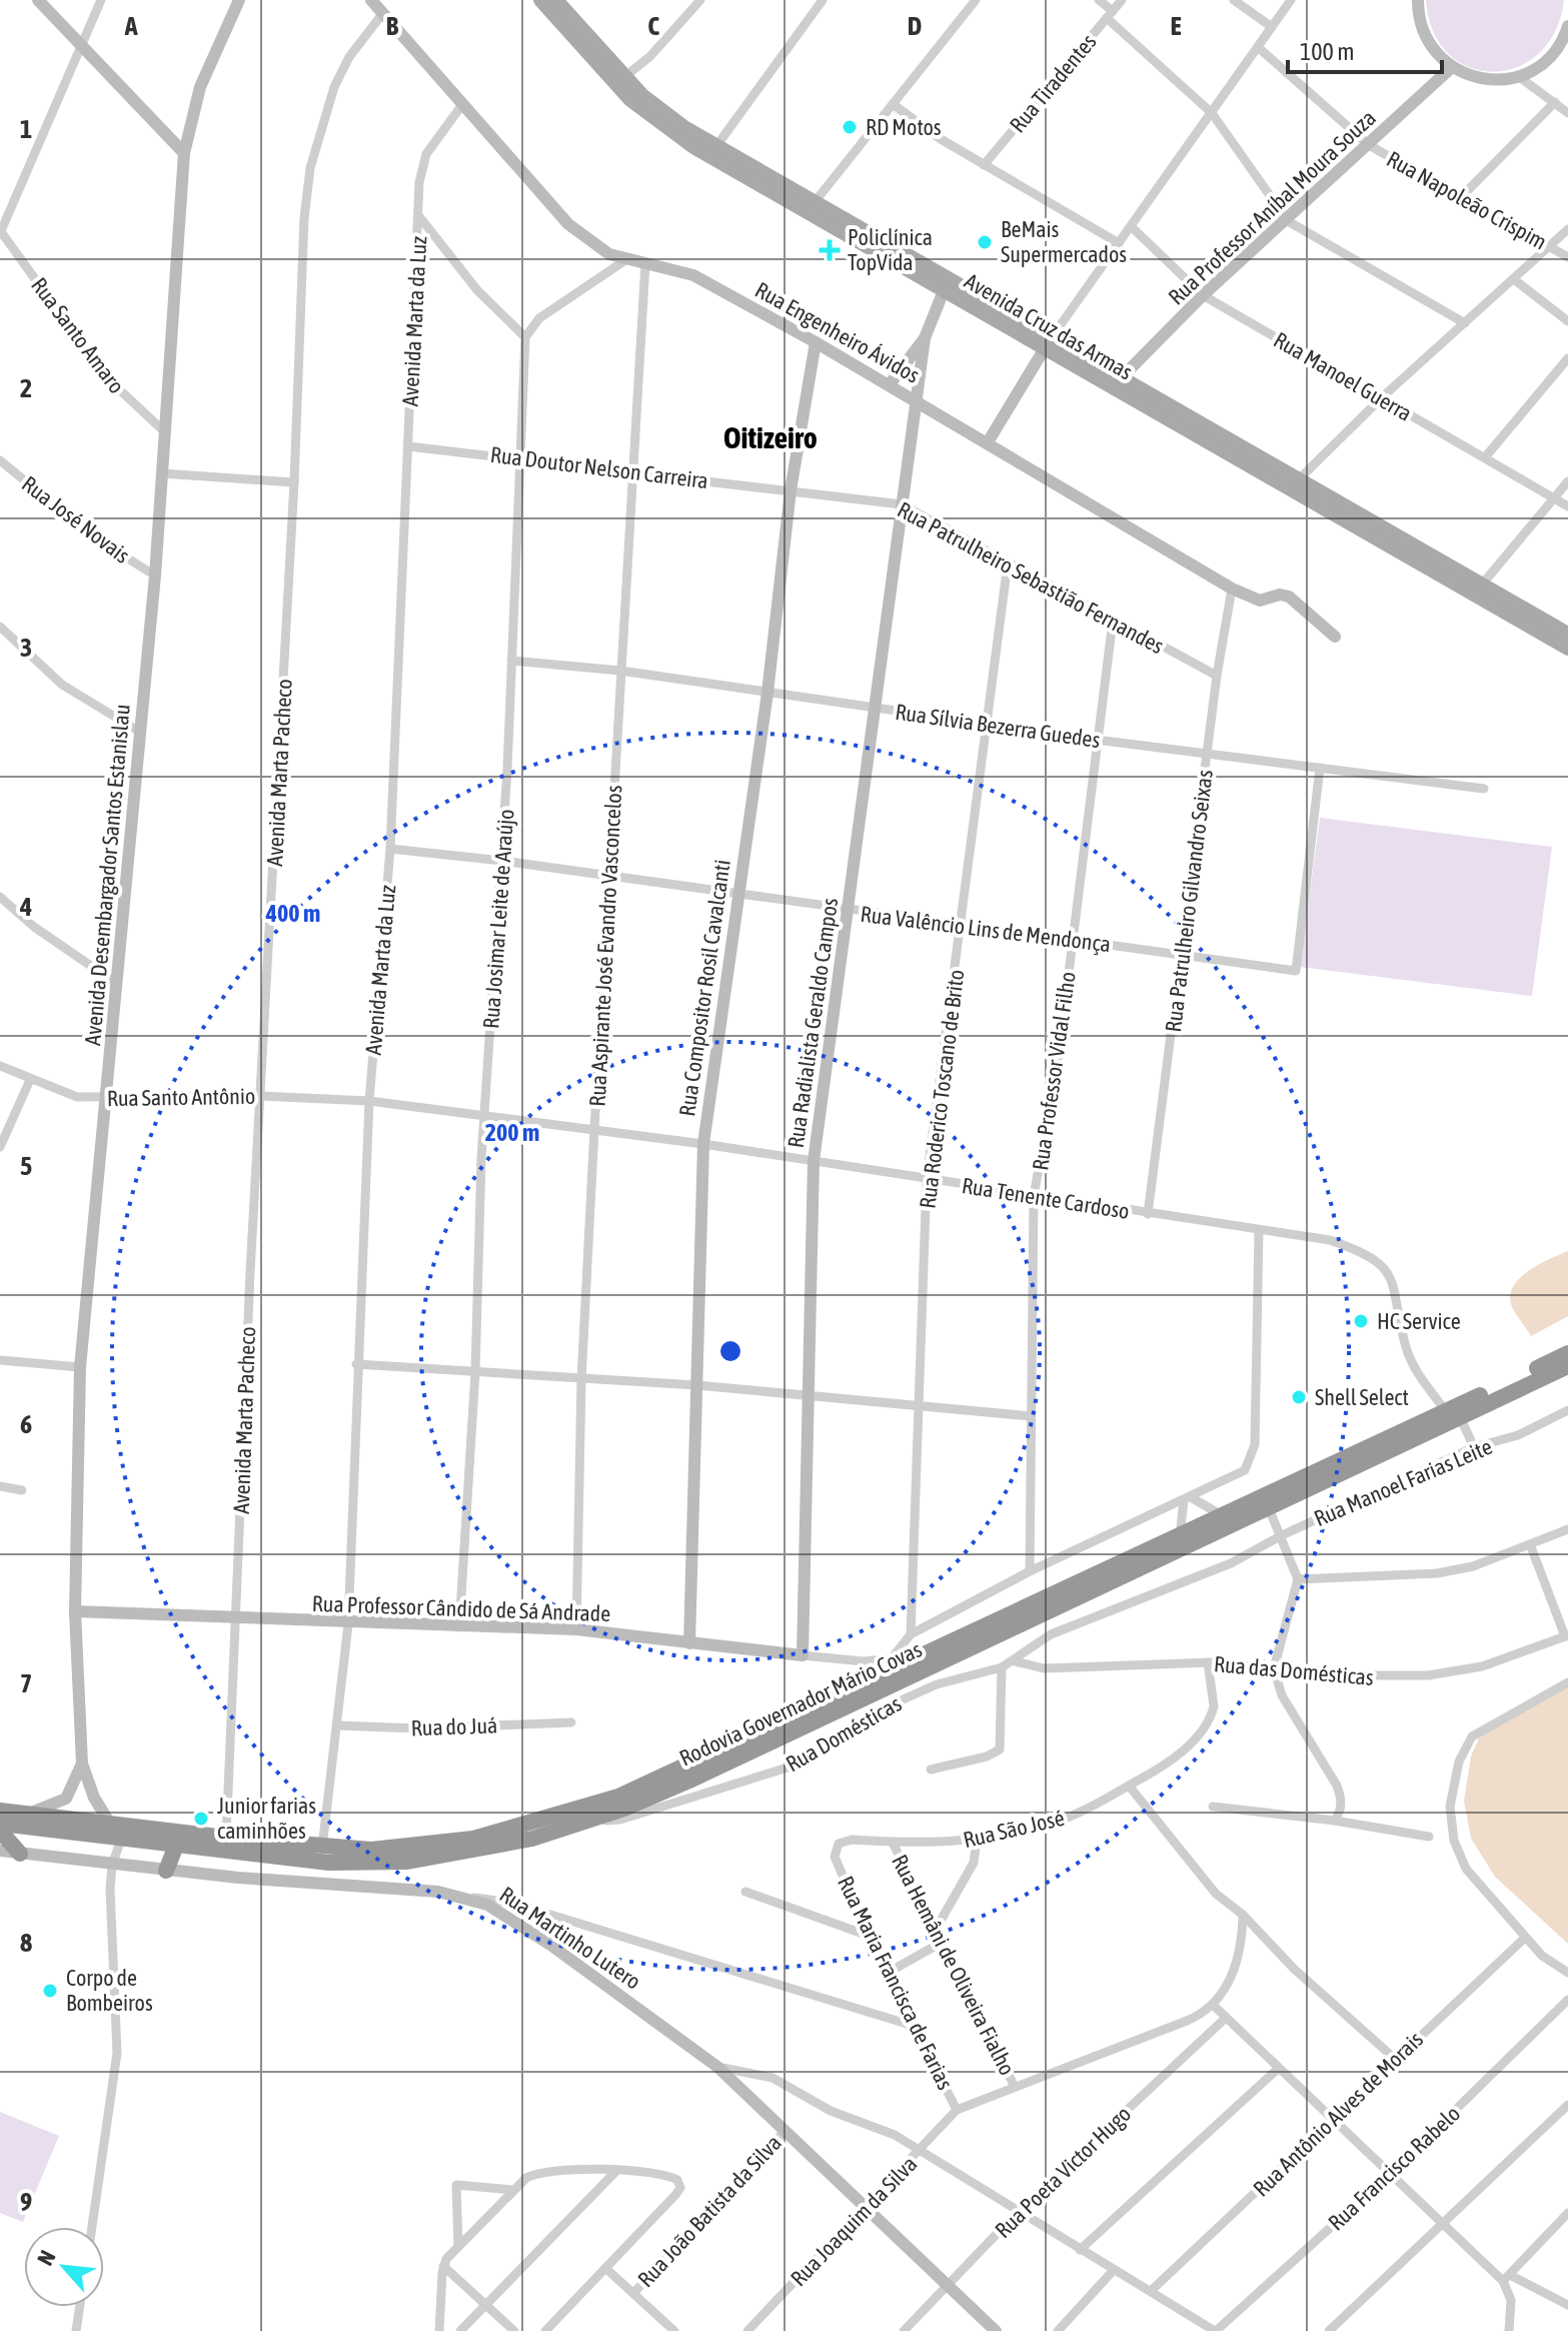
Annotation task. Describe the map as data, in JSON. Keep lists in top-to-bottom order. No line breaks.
{"streets":{"highway":["Rodovia Governador Mário Covas"],"main road":["Avenida Cruz das Armas"],"street":["Rua Tiradentes","Rua Napoleão Crispim","Rua Professor Aníbal Moura Souza","Avenida Marta da Luz","Rua Engenheiro Ávidos","Rua Santo Amaro","Rua Manoel Guerra","Rua Doutor Nelson Carreira","Rua José Novais","Rua Patrulheiro Sebastião Fernandes","Rua Sílvia Bezerra Guedes","Avenida Marta Pacheco","Avenida Desembargador Santos Estanislau","Rua Patrulheiro Gilvandro Seixas","Rua Josimar Leite de Araújo","Rua Valêncio Lins de Mendonça","Rua Aspirante José Evandro Vasconcelos","Rua Compositor Rosil Cavalcanti","Rua Radialista Geraldo Campos","Rua Professor Vidal Filho","Rua Roderico Toscano de Brito","Rua Santo Antônio","Rua Tenente Cardoso","Rua Manoel Farias Leite","Rua Professor Cândido de Sá Andrade","Rua das Domésticas","Rua do Juá","Rua Domésticas","Rua São José","Rua Martinho Lutero","Rua Hemâni de Oliveira Fialho","Rua Maria Francisca de Farias","Rua Antônio Alves de Morais","Rua Francisco Rabelo","Rua Poeta Victor Hugo","Rua João Batista da Silva","Rua Joaquim da Silva"]},"crossings":[["Rua Napoleão Crispim","Rua Professor Aníbal Moura Souza"],["Rua Professor Aníbal Moura Souza","Avenida Cruz das Armas"],["Rua Professor Aníbal Moura Souza","Rua Manoel Guerra"],["Avenida Marta da Luz","Rua Engenheiro Ávidos"],["Avenida Marta da Luz","Rua Doutor Nelson Carreira"],["Avenida Marta da Luz","Rua Valêncio Lins de Mendonça"],["Avenida Marta da Luz","Rua Santo Antônio"],["Avenida Marta da Luz","Rua Tenente Cardoso"],["Avenida Marta da Luz","Rua Professor Cândido de Sá Andrade"],["Avenida Marta da Luz","Rodovia Governador Mário Covas"],["Avenida Marta da Luz","Rua do Juá"],["Rua Engenheiro Ávidos","Avenida Marta Pacheco"],["Rua Engenheiro Ávidos","Rua Patrulheiro Gilvandro Seixas"],["Rua Engenheiro Ávidos","Rua Aspirante José Evandro Vasconcelos"],["Rua Engenheiro Ávidos","Rua Compositor Rosil Cavalcanti"],["Rua Engenheiro Ávidos","Rua Radialista Geraldo Campos"],["Rua Santo Amaro","Avenida Desembargador Santos Estanislau"],["Rua Doutor Nelson Carreira","Rua Patrulheiro Sebastião Fernandes"],["Rua Doutor Nelson Carreira","Rua Josimar Leite de Araújo"],["Rua Doutor Nelson Carreira","Rua Aspirante José Evandro Vasconcelos"],["Rua Doutor Nelson Carreira","Rua Compositor Rosil Cavalcanti"],["Rua José Novais","Avenida Desembargador Santos Estanislau"],["Rua Patrulheiro Sebastião Fernandes","Rua Patrulheiro Gilvandro Seixas"],["Rua Patrulheiro Sebastião Fernandes","Rua Compositor Rosil Cavalcanti"],["Rua Patrulheiro Sebastião Fernandes","Rua Radialista Geraldo Campos"],["Rua Patrulheiro Sebastião Fernandes","Rua Professor Vidal Filho"],["Rua Patrulheiro Sebastião Fernandes","Rua Roderico Toscano de Brito"],["Rua Sílvia Bezerra Guedes","Rua Patrulheiro Gilvandro Seixas"],["Rua Sílvia Bezerra Guedes","Rua Josimar Leite de Araújo"],["Rua Sílvia Bezerra Guedes","Rua Valêncio Lins de Mendonça"],["Rua Sílvia Bezerra Guedes","Rua Aspirante José Evandro Vasconcelos"],["Rua Sílvia Bezerra Guedes","Rua Compositor Rosil Cavalcanti"],["Rua Sílvia Bezerra Guedes","Rua Radialista Geraldo Campos"],["Rua Sílvia Bezerra Guedes","Rua Professor Vidal Filho"],["Rua Sílvia Bezerra Guedes","Rua Roderico Toscano de Brito"],["Avenida Marta Pacheco","Rua Santo Antônio"],["Avenida Marta Pacheco","Rua Professor Cândido de Sá Andrade"],["Avenida Marta Pacheco","Rodovia Governador Mário Covas"],["Avenida Desembargador Santos Estanislau","Rua Santo Antônio"],["Avenida Desembargador Santos Estanislau","Rua Professor Cândido de Sá Andrade"],["Avenida Desembargador Santos Estanislau","Rodovia Governador Mário Covas"],["Rua Patrulheiro Gilvandro Seixas","Rua Valêncio Lins de Mendonça"],["Rua Patrulheiro Gilvandro Seixas","Rua Tenente Cardoso"],["Rua Josimar Leite de Araújo","Rua Valêncio Lins de Mendonça"],["Rua Josimar Leite de Araújo","Rua Tenente Cardoso"],["Rua Josimar Leite de Araújo","Rua Professor Cândido de Sá Andrade"],["Rua Valêncio Lins de Mendonça","Rua Aspirante José Evandro Vasconcelos"],["Rua Valêncio Lins de Mendonça","Rua Compositor Rosil Cavalcanti"],["Rua Valêncio Lins de Mendonça","Rua Radialista Geraldo Campos"],["Rua Valêncio Lins de Mendonça","Rua Professor Vidal Filho"],["Rua Valêncio Lins de Mendonça","Rua Roderico Toscano de Brito"],["Rua Aspirante José Evandro Vasconcelos","Rua Tenente Cardoso"],["Rua Aspirante José Evandro Vasconcelos","Rua Professor Cândido de Sá Andrade"],["Rua Compositor Rosil Cavalcanti","Rua Tenente Cardoso"],["Rua Compositor Rosil Cavalcanti","Rua Professor Cândido de Sá Andrade"],["Rua Radialista Geraldo Campos","Rua Tenente Cardoso"],["Rua Radialista Geraldo Campos","Rua Professor Cândido de Sá Andrade"],["Rua Professor Vidal Filho","Rua Tenente Cardoso"],["Rua Roderico Toscano de Brito","Rua Tenente Cardoso"],["Rua Santo Antônio","Rua Tenente Cardoso"],["Rua Tenente Cardoso","Rodovia Governador Mário Covas"],["Rua Manoel Farias Leite","Rua das Domésticas"],["Rua Manoel Farias Leite","Rua Domésticas"],["Rua Professor Cândido de Sá Andrade","Rodovia Governador Mário Covas"],["Rua das Domésticas","Rua São José"],["Rodovia Governador Mário Covas","Rua Domésticas"],["Rua São José","Rua Hemâni de Oliveira Fialho"],["Rua São José","Rua Maria Francisca de Farias"],["Rua Martinho Lutero","Rua Poeta Victor Hugo"],["Rua Martinho Lutero","Rua João Batista da Silva"],["Rua Martinho Lutero","Rua Joaquim da Silva"],["Rua Maria Francisca de Farias","Rua Joaquim da Silva"]],"districts":["Oitizeiro"],"places":{"other":["RD Motos","BeMais Supermercados","HC Service","Shell Select","Junior farias caminhões","Corpo de Bombeiros"],"health":["Policlínica TopVida"]},"scale_bar":"100 m","north":"top left","grid":{"columns":["A","B","C","D","E"],"rows":["1","2","3","4","5","6","7","8","9"]},"rings":["400 m","200 m"]}
